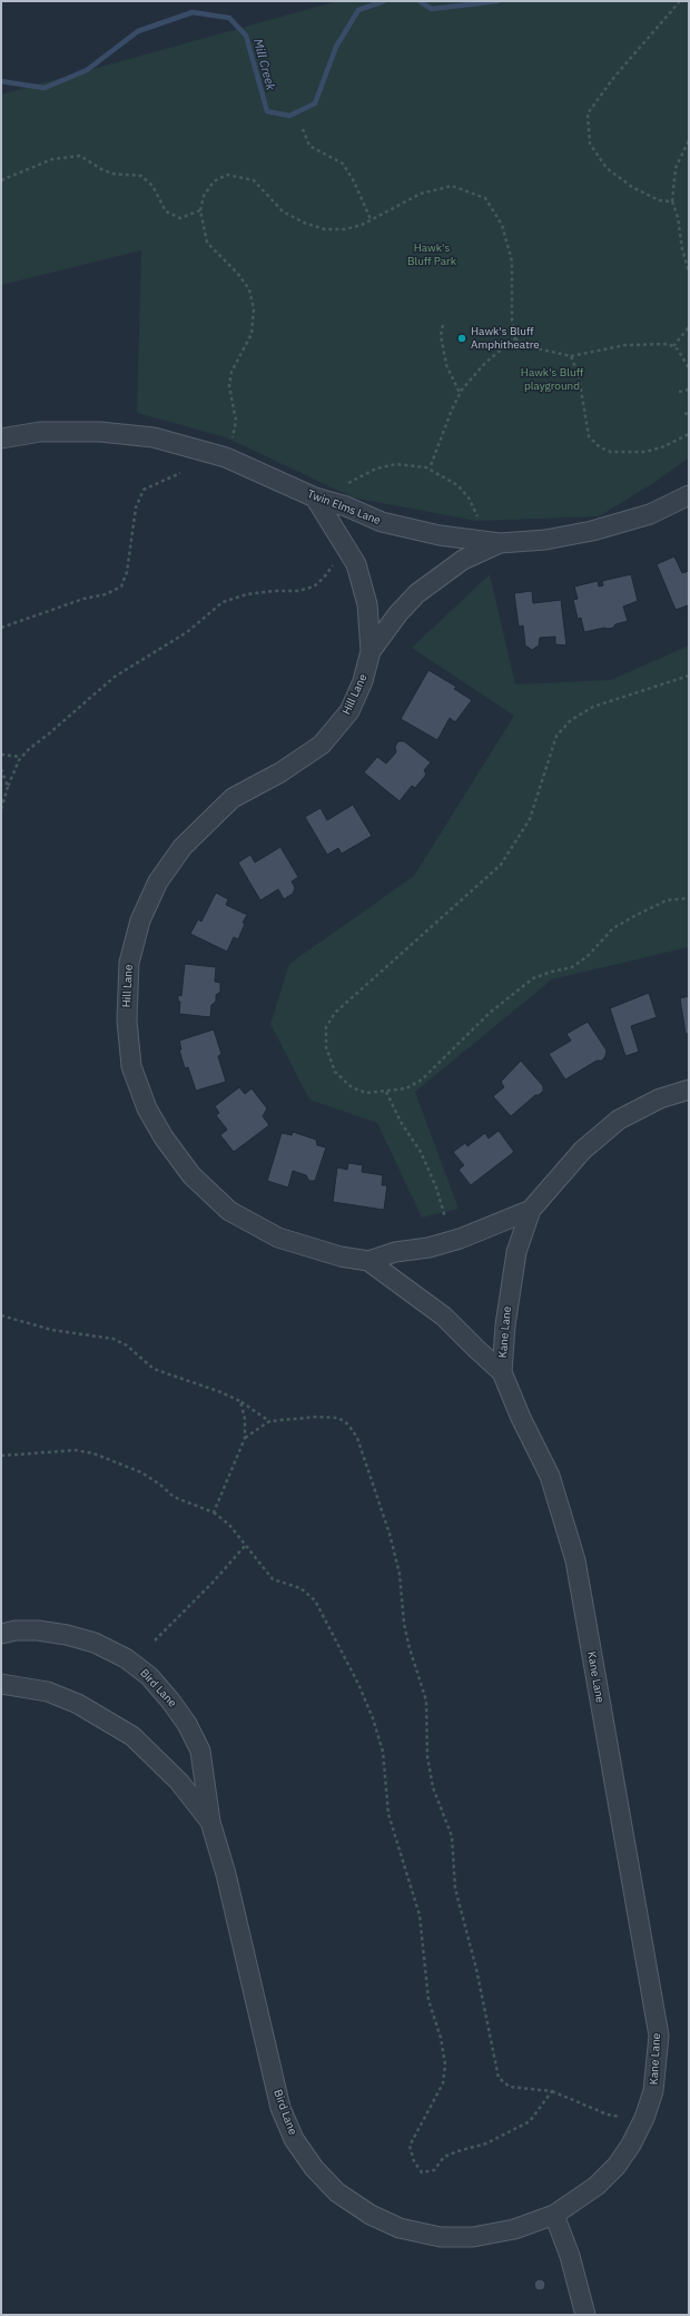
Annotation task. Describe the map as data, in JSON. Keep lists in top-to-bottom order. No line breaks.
{"streets":{"street":["Twin Elms Lane","Hill Lane","Kane Lane","Bird Lane"]},"crossings":[["Kane Lane","Bird Lane"]],"water":["Mill Creek"],"parks":["Hawk's Bluff Park","Hawk's Bluff playground"],"places":["Hawk's Bluff Amphitheatre"]}
